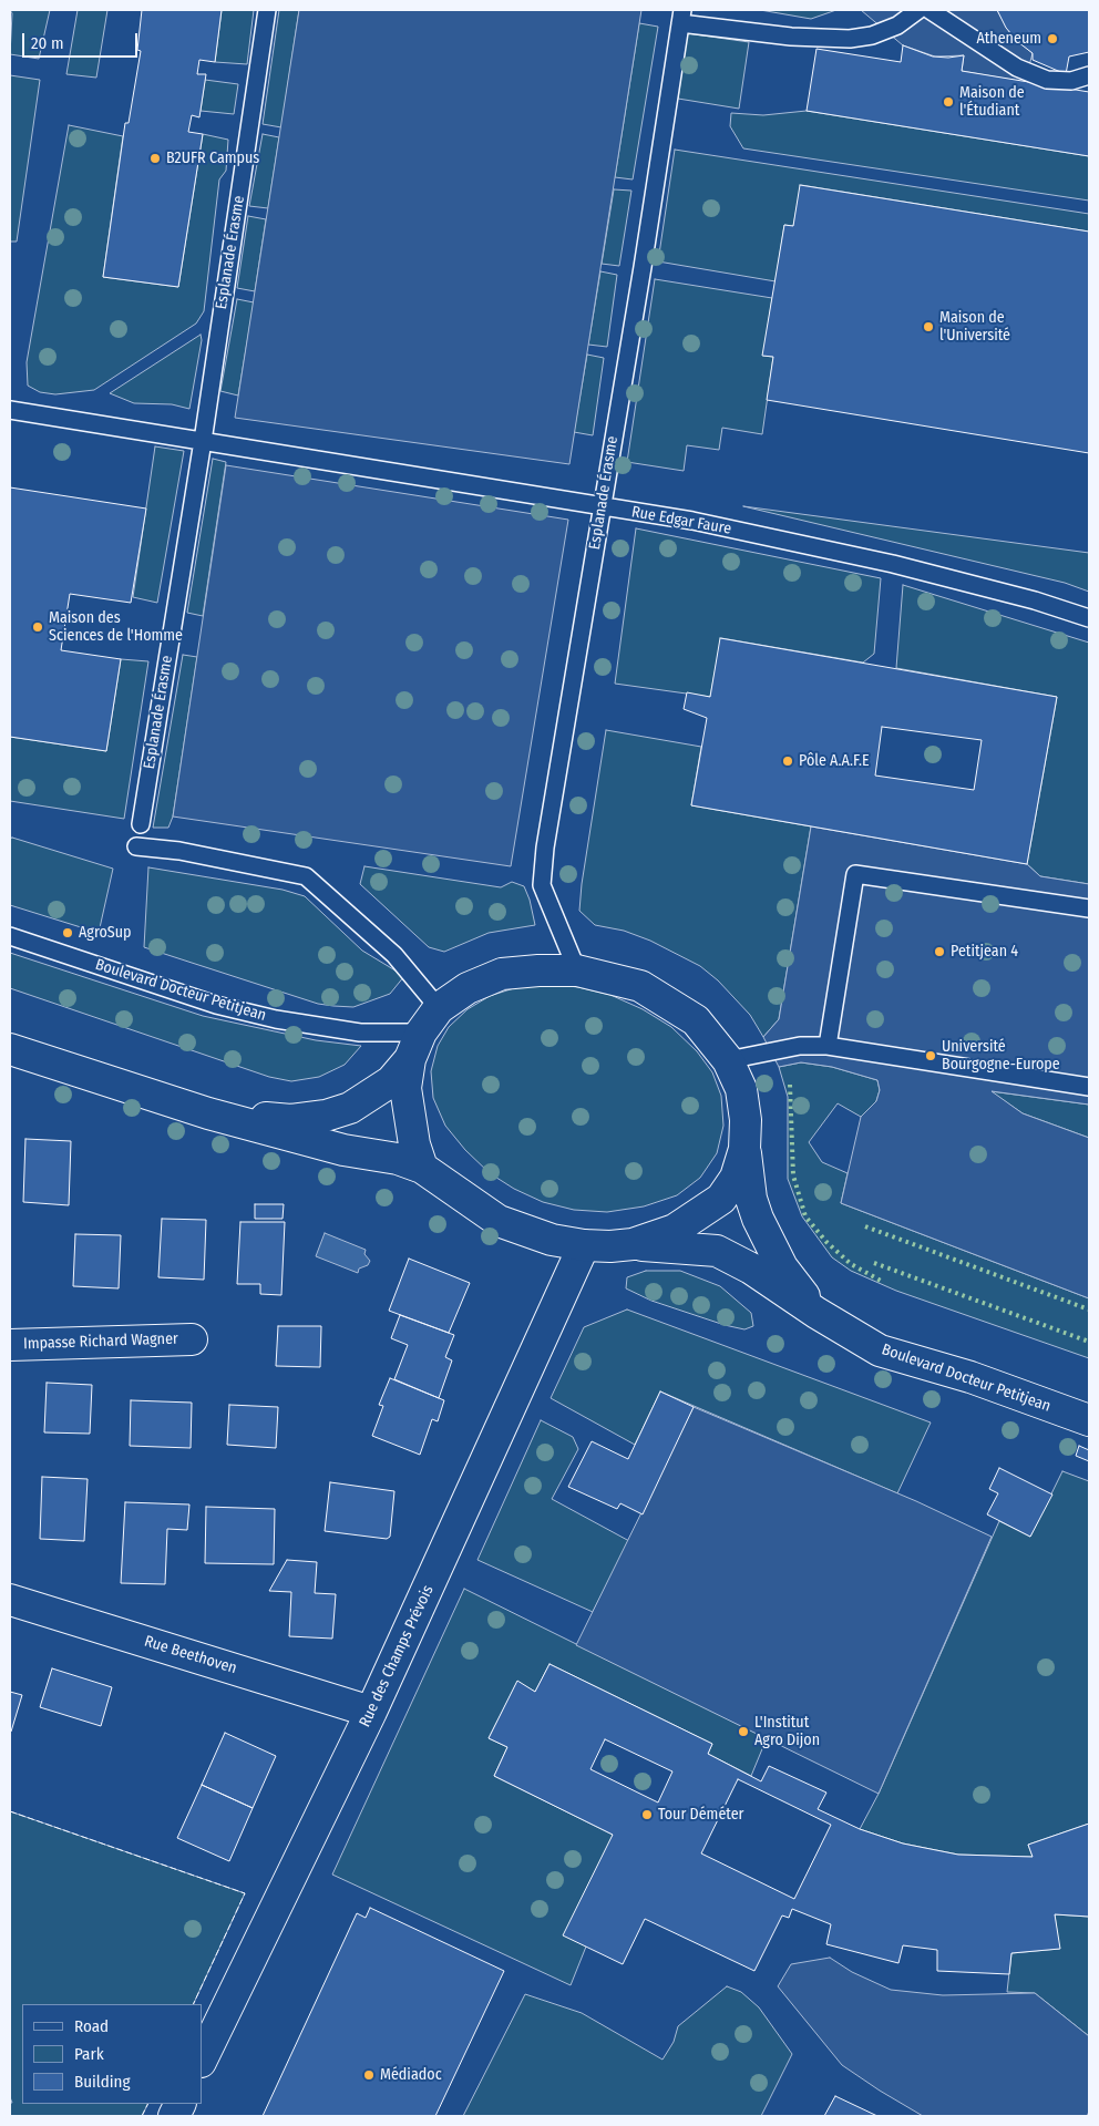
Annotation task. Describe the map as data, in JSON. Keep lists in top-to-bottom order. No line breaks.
{"streets":{"main road":["Boulevard Docteur Petitjean","Impasse Richard Wagner","Rue Beethoven","Rue des Champs Prévois"],"lane":["Esplanade Érasme","Rue Edgar Faure"]},"crossings":[["Esplanade Érasme","Rue Edgar Faure"],["Rue Beethoven","Rue des Champs Prévois"]],"places":["Atheneum","Maison de l'Étudiant","B2UFR Campus","Maison de l'Université","Maison des Sciences de l'Homme","Pôle A.A.F.E","AgroSup","Petitjean 4","Université Bourgogne-Europe","L'Institut Agro Dijon","Tour Déméter","Médiadoc"],"legend":["Road","Park","Building"],"scale_bar":"20 m"}
